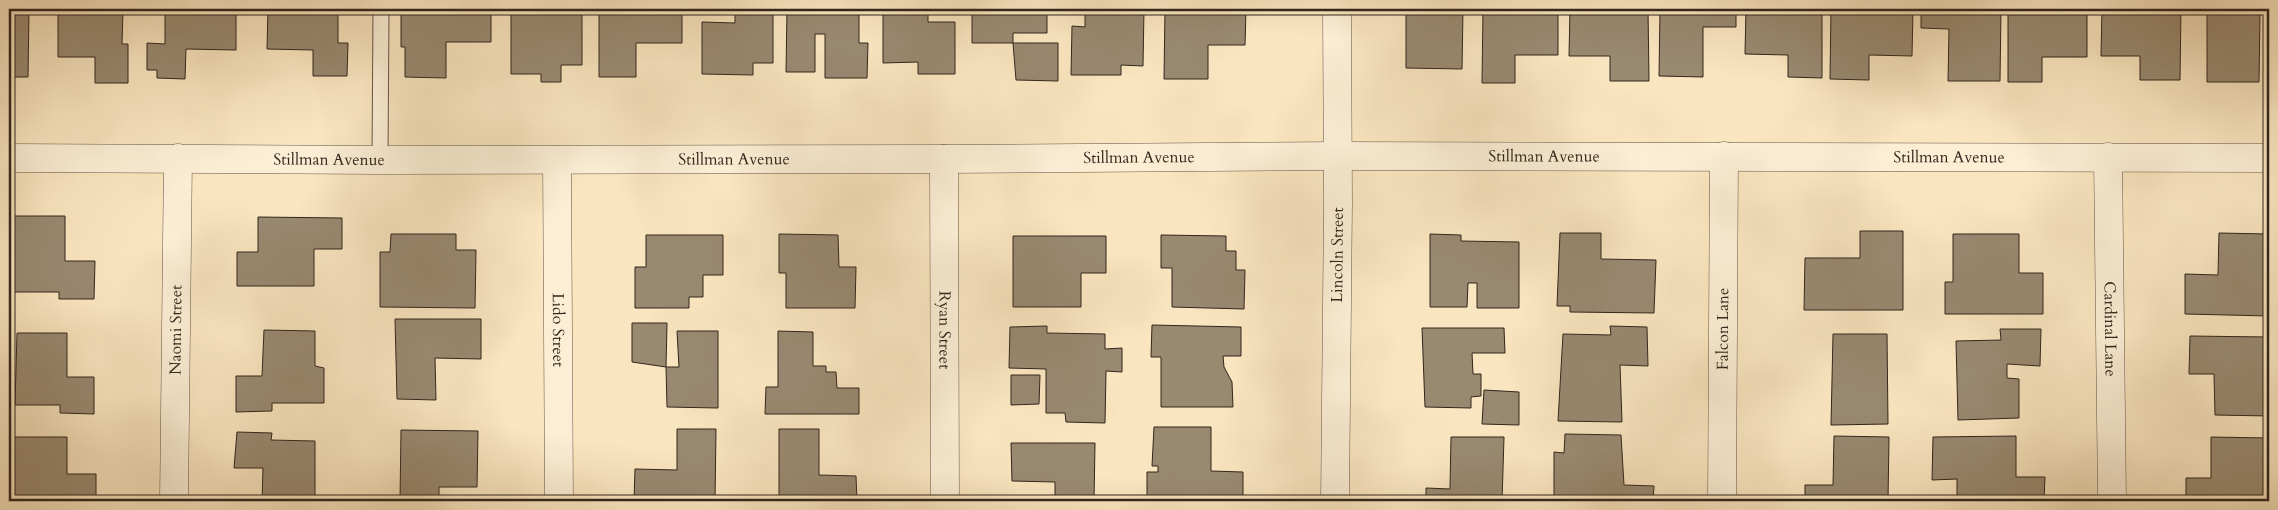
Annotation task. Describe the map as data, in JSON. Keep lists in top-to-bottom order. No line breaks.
{"streets":{"street":["Stillman Avenue","Lincoln Street","Falcon Lane","Naomi Street","Cardinal Lane","Ryan Street","Lido Street"]},"crossings":[["Stillman Avenue","Lincoln Street"],["Stillman Avenue","Falcon Lane"],["Stillman Avenue","Naomi Street"],["Stillman Avenue","Cardinal Lane"],["Stillman Avenue","Ryan Street"],["Stillman Avenue","Lido Street"]]}
